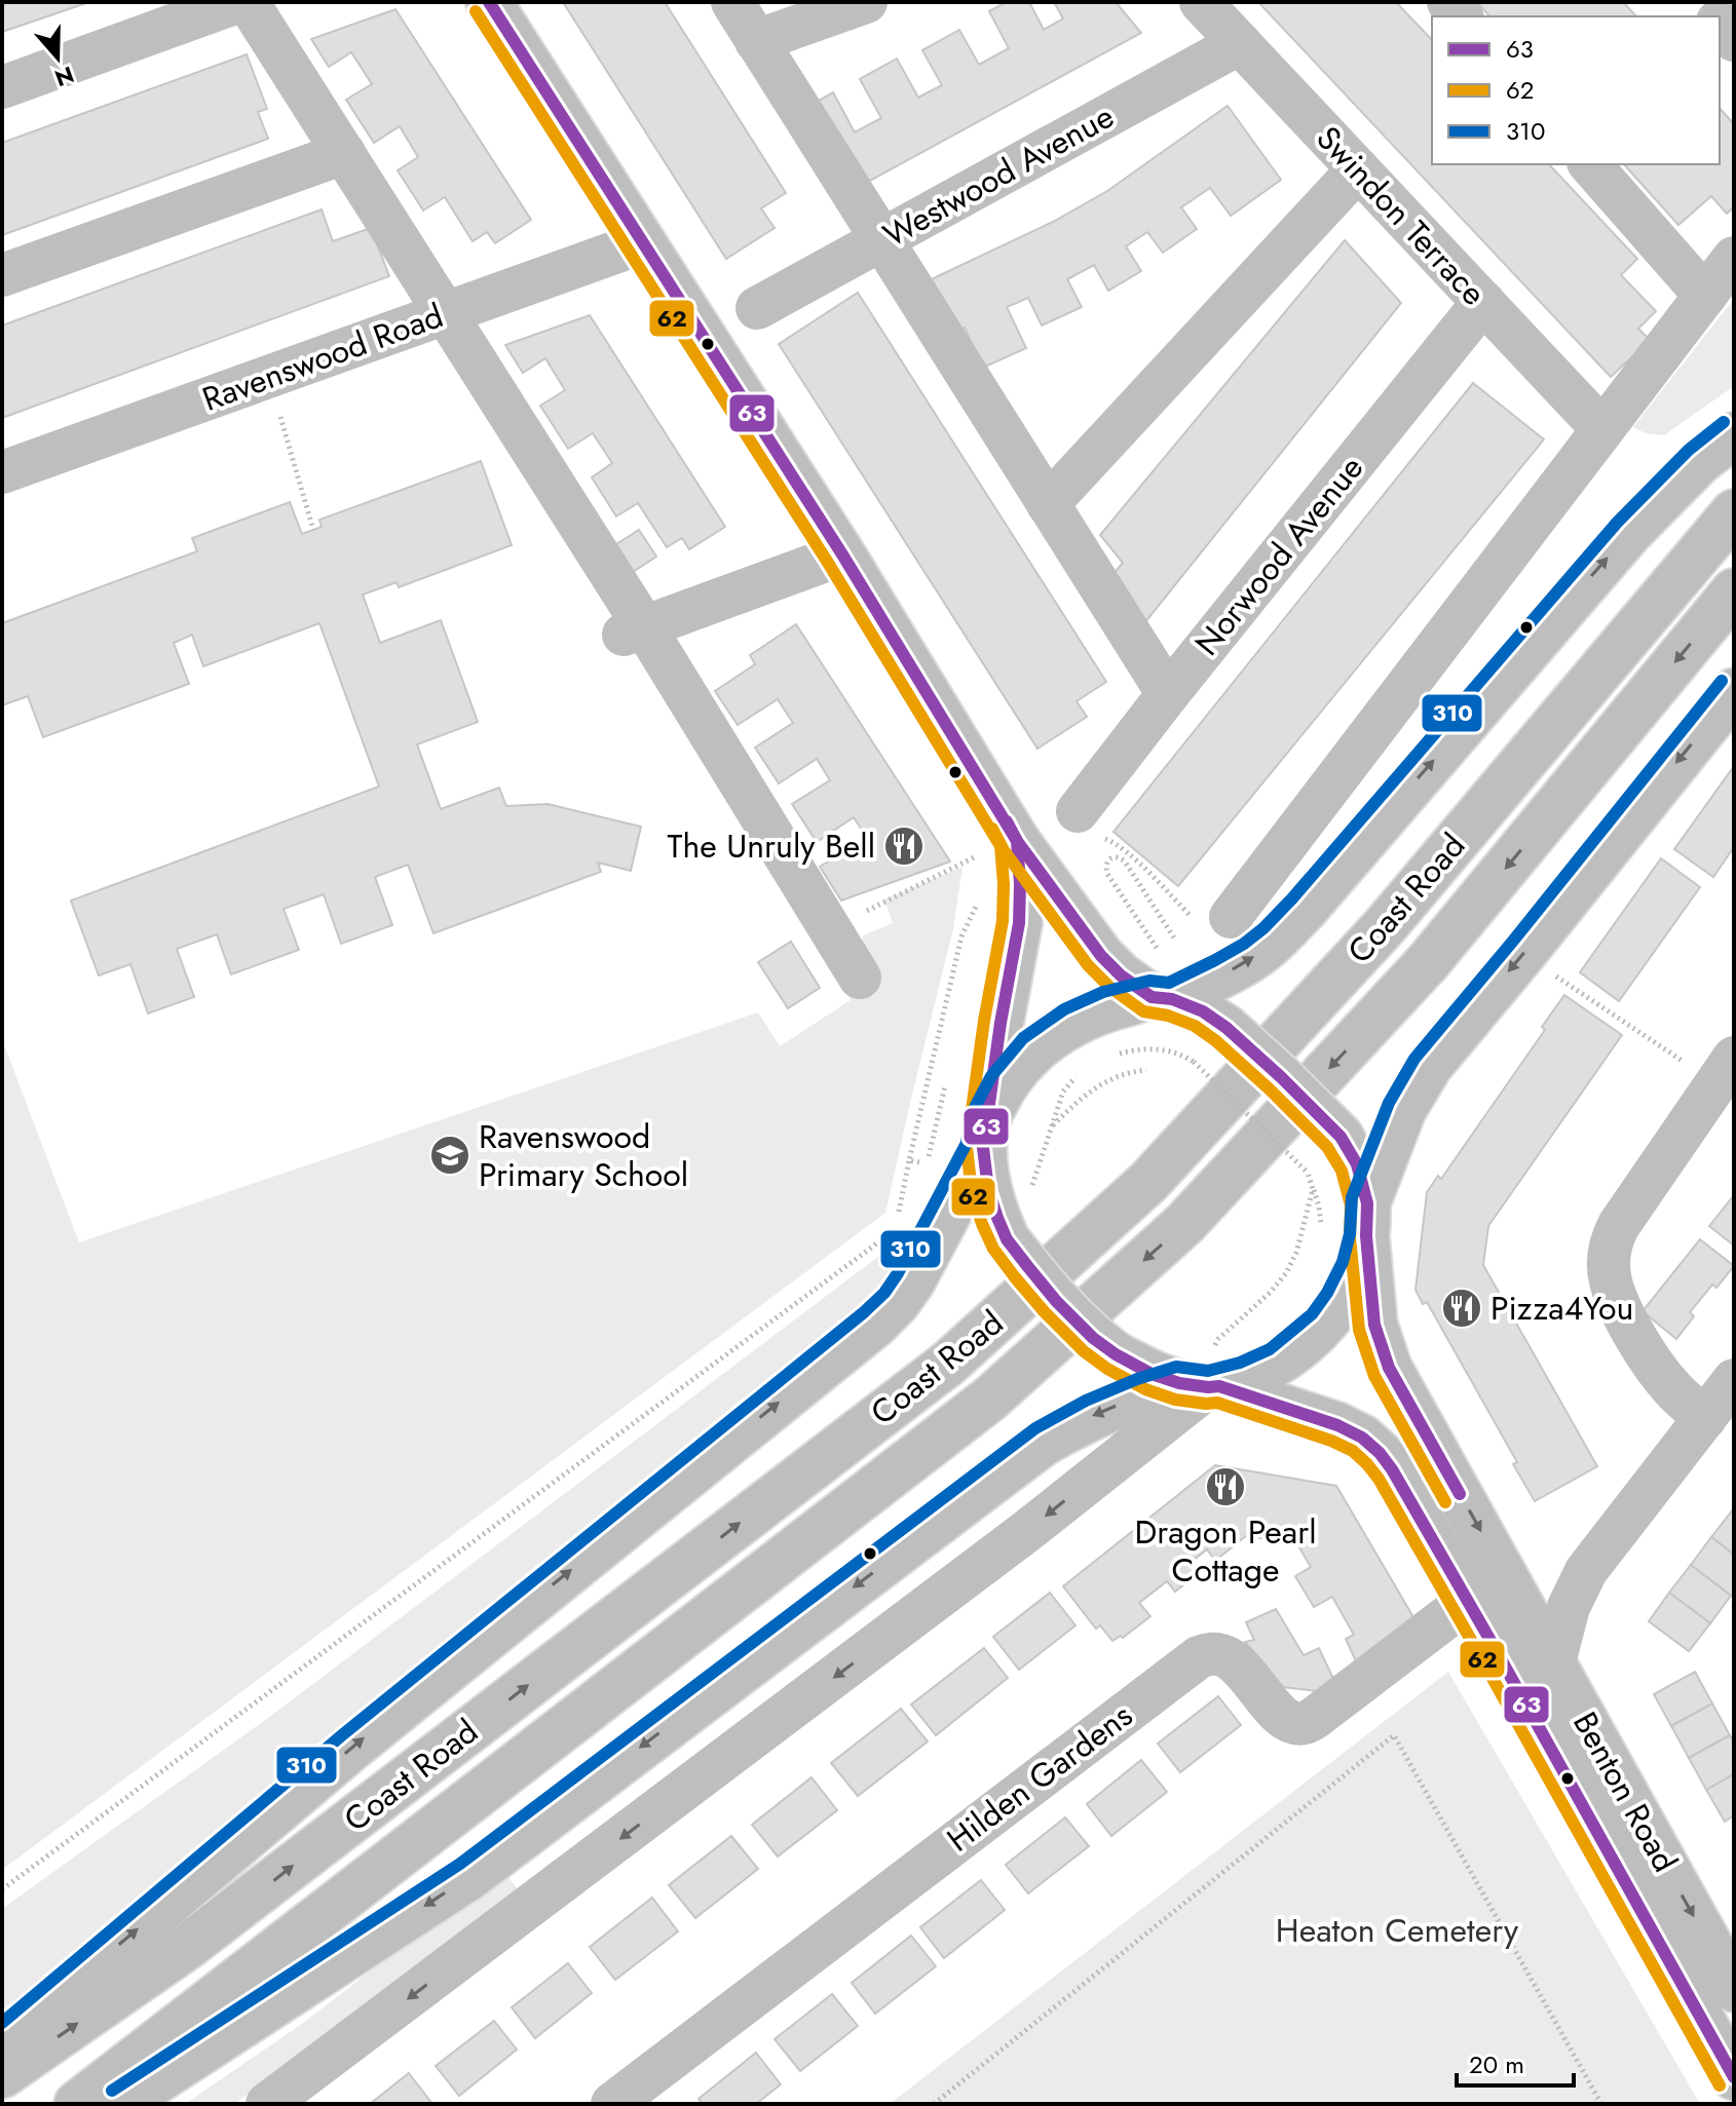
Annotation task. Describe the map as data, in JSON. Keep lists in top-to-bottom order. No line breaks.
{"streets":{"main road":["Coast Road","Benton Road"],"street":["Westwood Avenue","Swindon Terrace","Ravenswood Road","Norwood Avenue","Hilden Gardens"]},"crossings":[["Westwood Avenue","Swindon Terrace"],["Swindon Terrace","Norwood Avenue"],["Ravenswood Road","Benton Road"],["Hilden Gardens","Benton Road"]],"parks":["Heaton Cemetery"],"places":{"restaurant":["The Unruly Bell","Pizza4You","Dragon Pearl Cottage"],"school or university":["Ravenswood Primary School"]},"lines":["transit line 63","transit line 62","transit line 310"],"legend":["63","62","310"],"scale_bar":"20 m","north":"bottom"}
